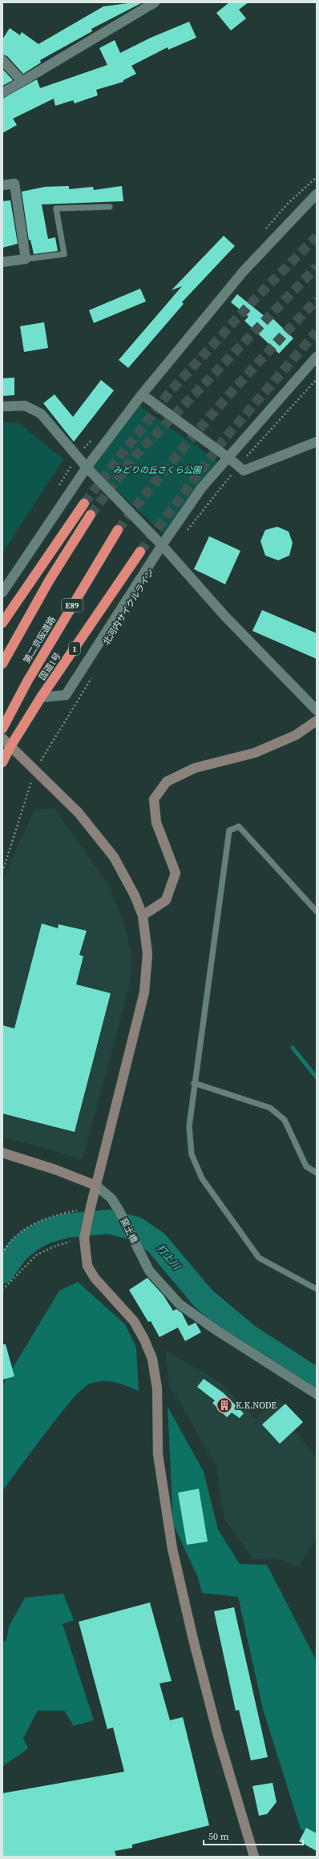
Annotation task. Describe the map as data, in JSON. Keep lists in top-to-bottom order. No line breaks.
{"streets":{"highway":["E89","第二京阪道路","1","国道1号"],"street":["窯土橋"]},"water":["打上川"],"parks":["みどりの丘さくら公園"],"places":{"building":["K.K.NODE"]},"scale_bar":"50 m"}
